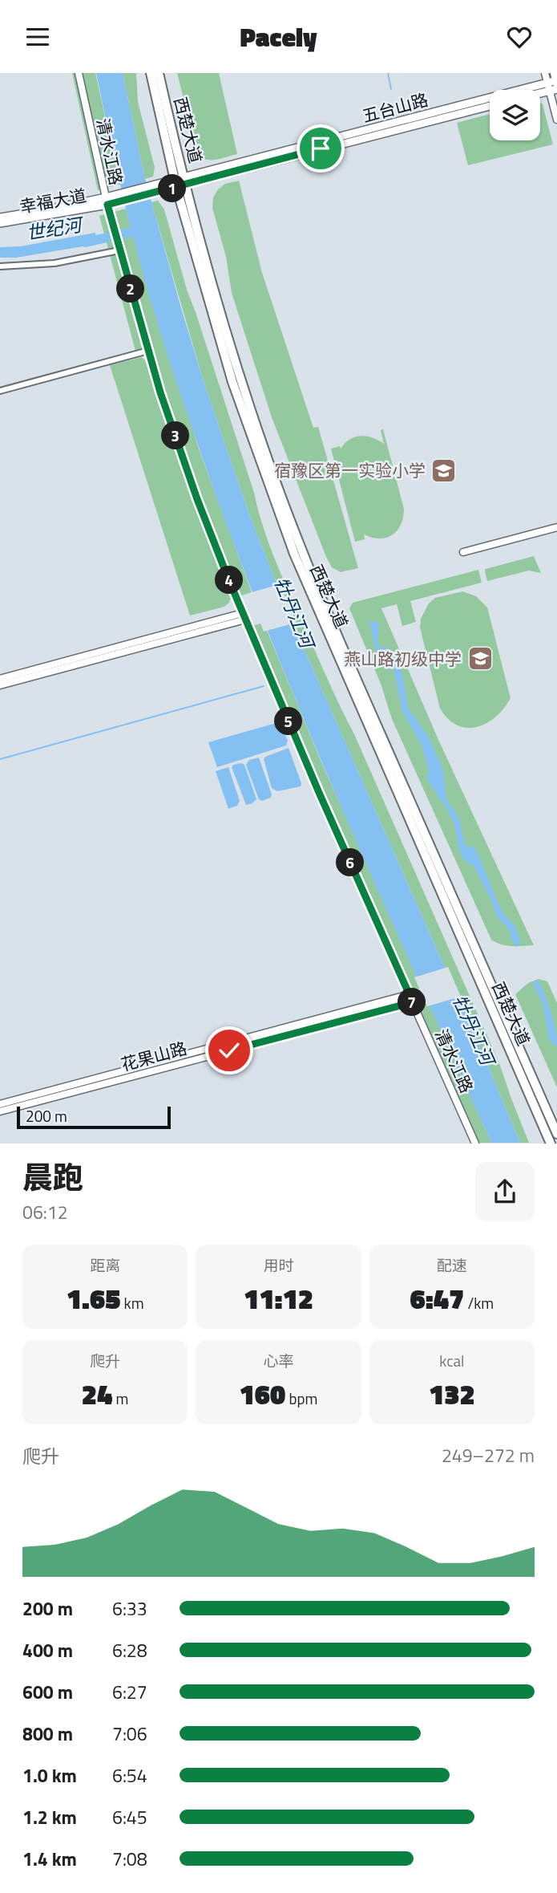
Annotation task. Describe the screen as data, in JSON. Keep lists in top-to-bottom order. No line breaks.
{"streets":{"highway":["西楚大道"],"main road":["五台山路","幸福大道"],"street":["清水江路","花果山路"]},"crossings":[["五台山路","西楚大道"],["五台山路","幸福大道"],["西楚大道","幸福大道"],["清水江路","幸福大道"],["清水江路","花果山路"]],"water":["世纪河","牡丹江河"],"places":{"school or university":["宿豫区第一实验小学","燕山路初级中学"]},"scale_bar":"200 m","page":{"header":"Pacely","pins":["1","2","3","4","5","6","7"],"scale":"200 m","heading":["晨跑","06:12"],"stats":[["距离","1.65 km"],["用时","11:12"],["配速","6:47 /km"],["爬升","24 m"],["心率","160 bpm"],["kcal","132"]],"chart":["爬升","249–272 m"],"list":[{"name":"200 m","note":"6:33"},{"name":"400 m","note":"6:28"},{"name":"600 m","note":"6:27"},{"name":"800 m","note":"7:06"},{"name":"1.0 km","note":"6:54"},{"name":"1.2 km","note":"6:45"},{"name":"1.4 km","note":"7:08"}]}}
